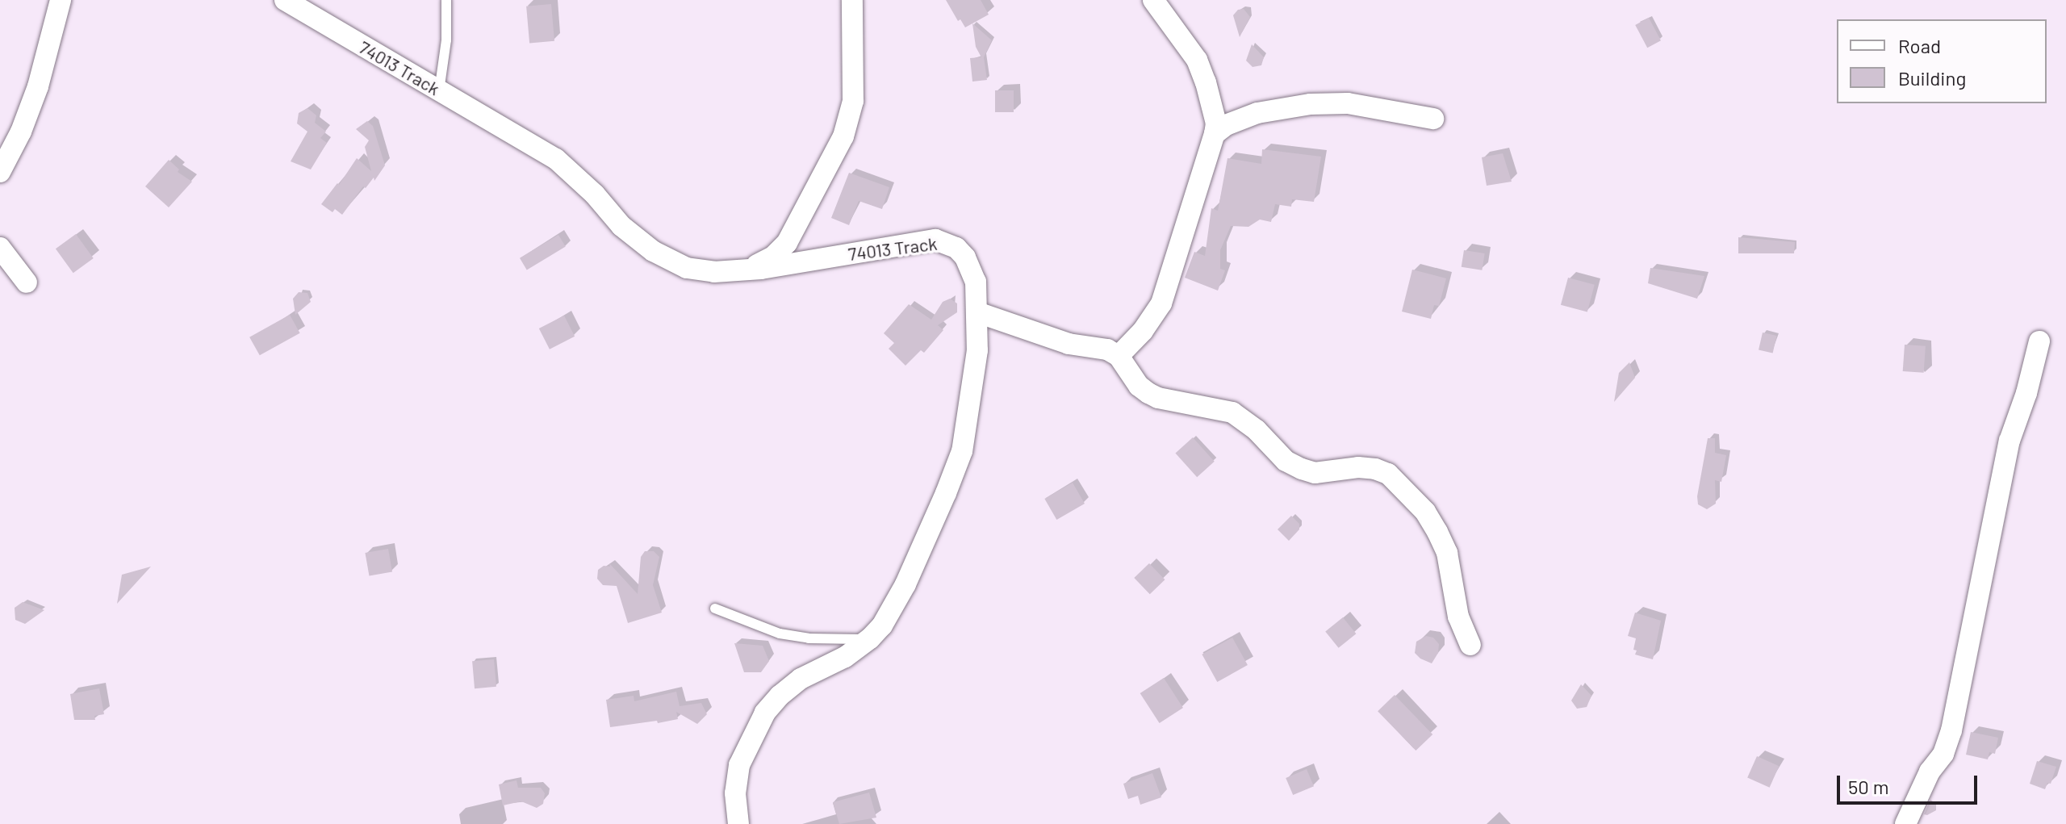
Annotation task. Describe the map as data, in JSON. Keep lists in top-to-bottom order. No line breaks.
{"streets":{"street":["74013 Track"]},"legend":["Road","Building"],"scale_bar":"50 m"}
